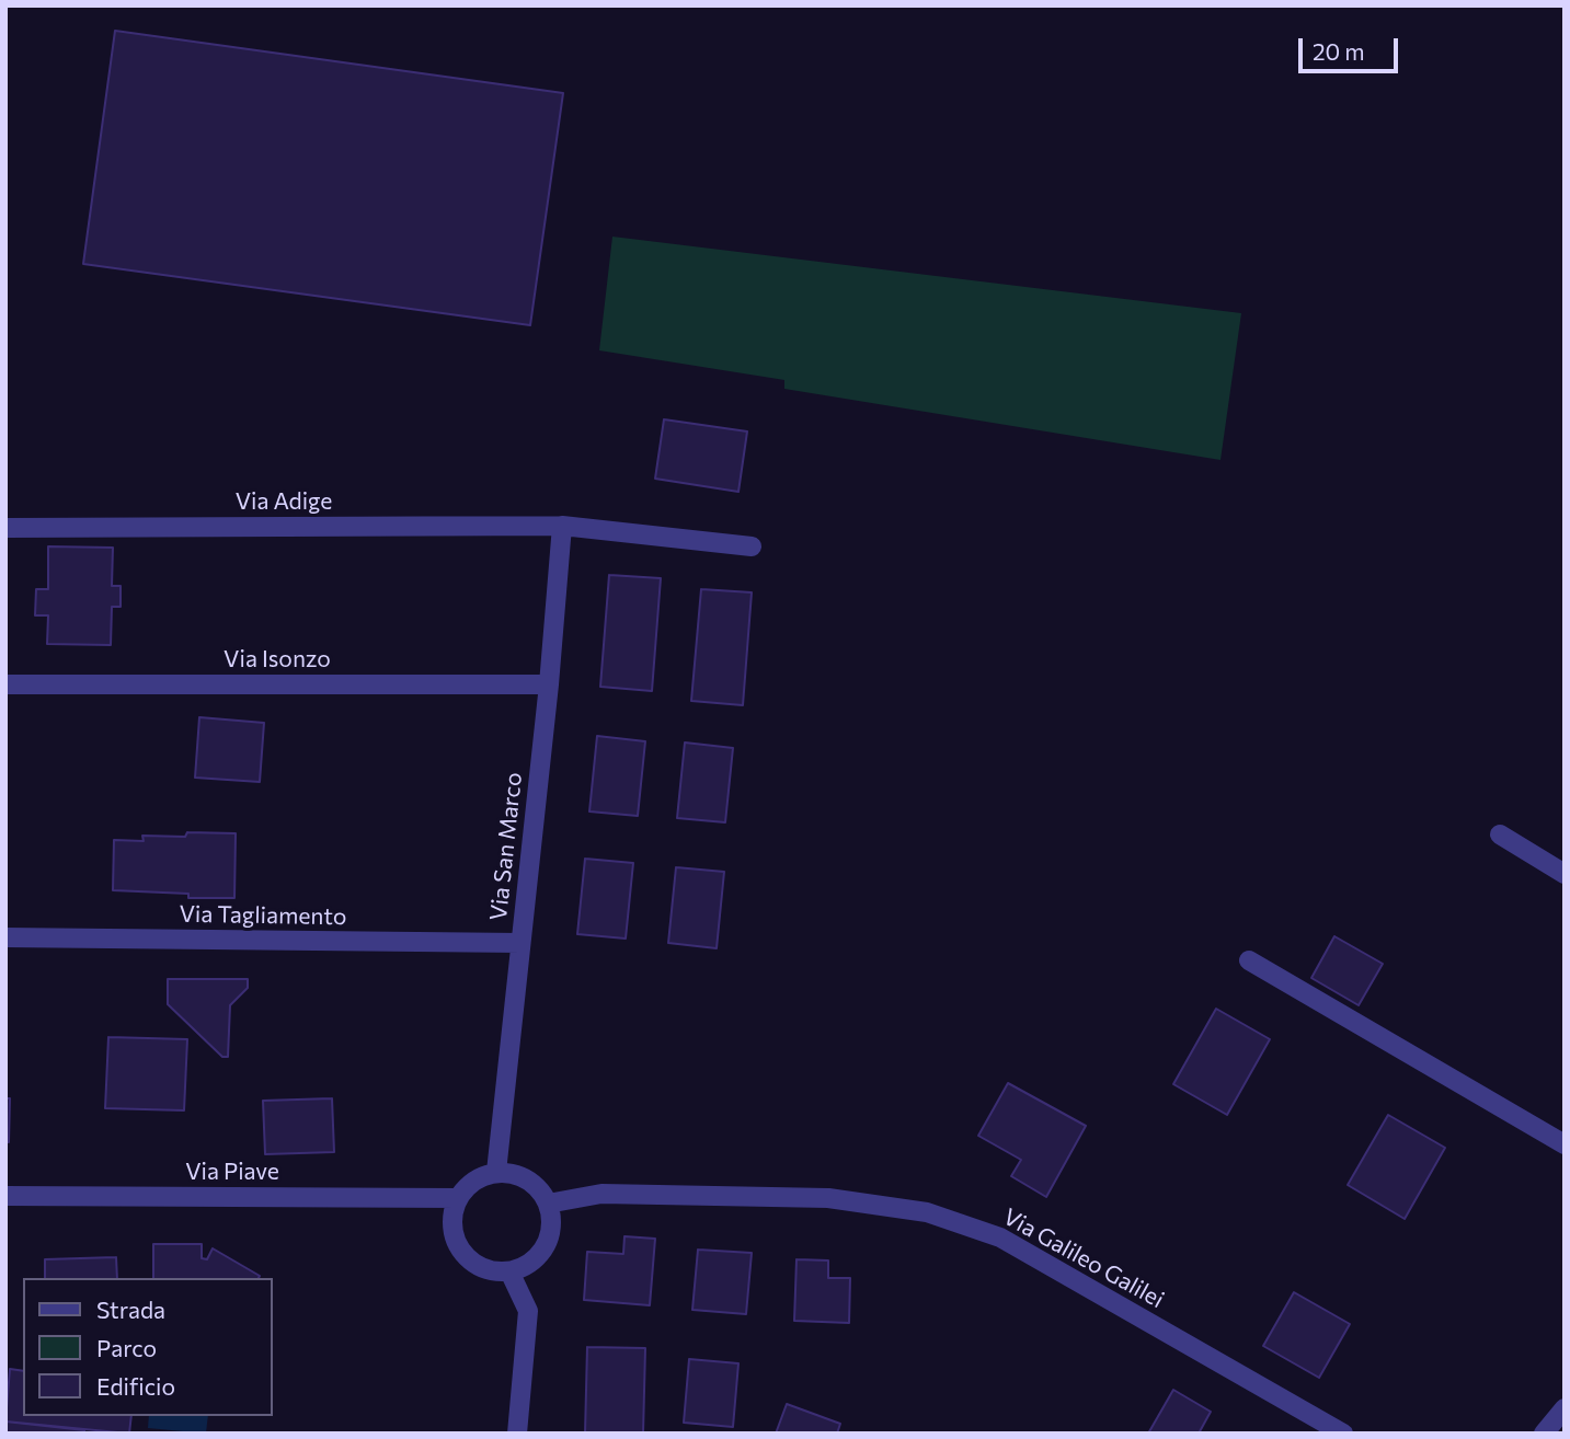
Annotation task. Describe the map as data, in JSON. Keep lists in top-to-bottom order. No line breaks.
{"streets":{"street":["Via Adige","Via Isonzo","Via San Marco","Via Tagliamento","Via Piave","Via Galileo Galilei"]},"crossings":[["Via Adige","Via San Marco"],["Via Isonzo","Via San Marco"],["Via San Marco","Via Tagliamento"],["Via San Marco","Via Piave"],["Via San Marco","Via Galileo Galilei"],["Via Piave","Via Galileo Galilei"]],"legend":["Strada","Parco","Edificio"],"scale_bar":"20 m"}
